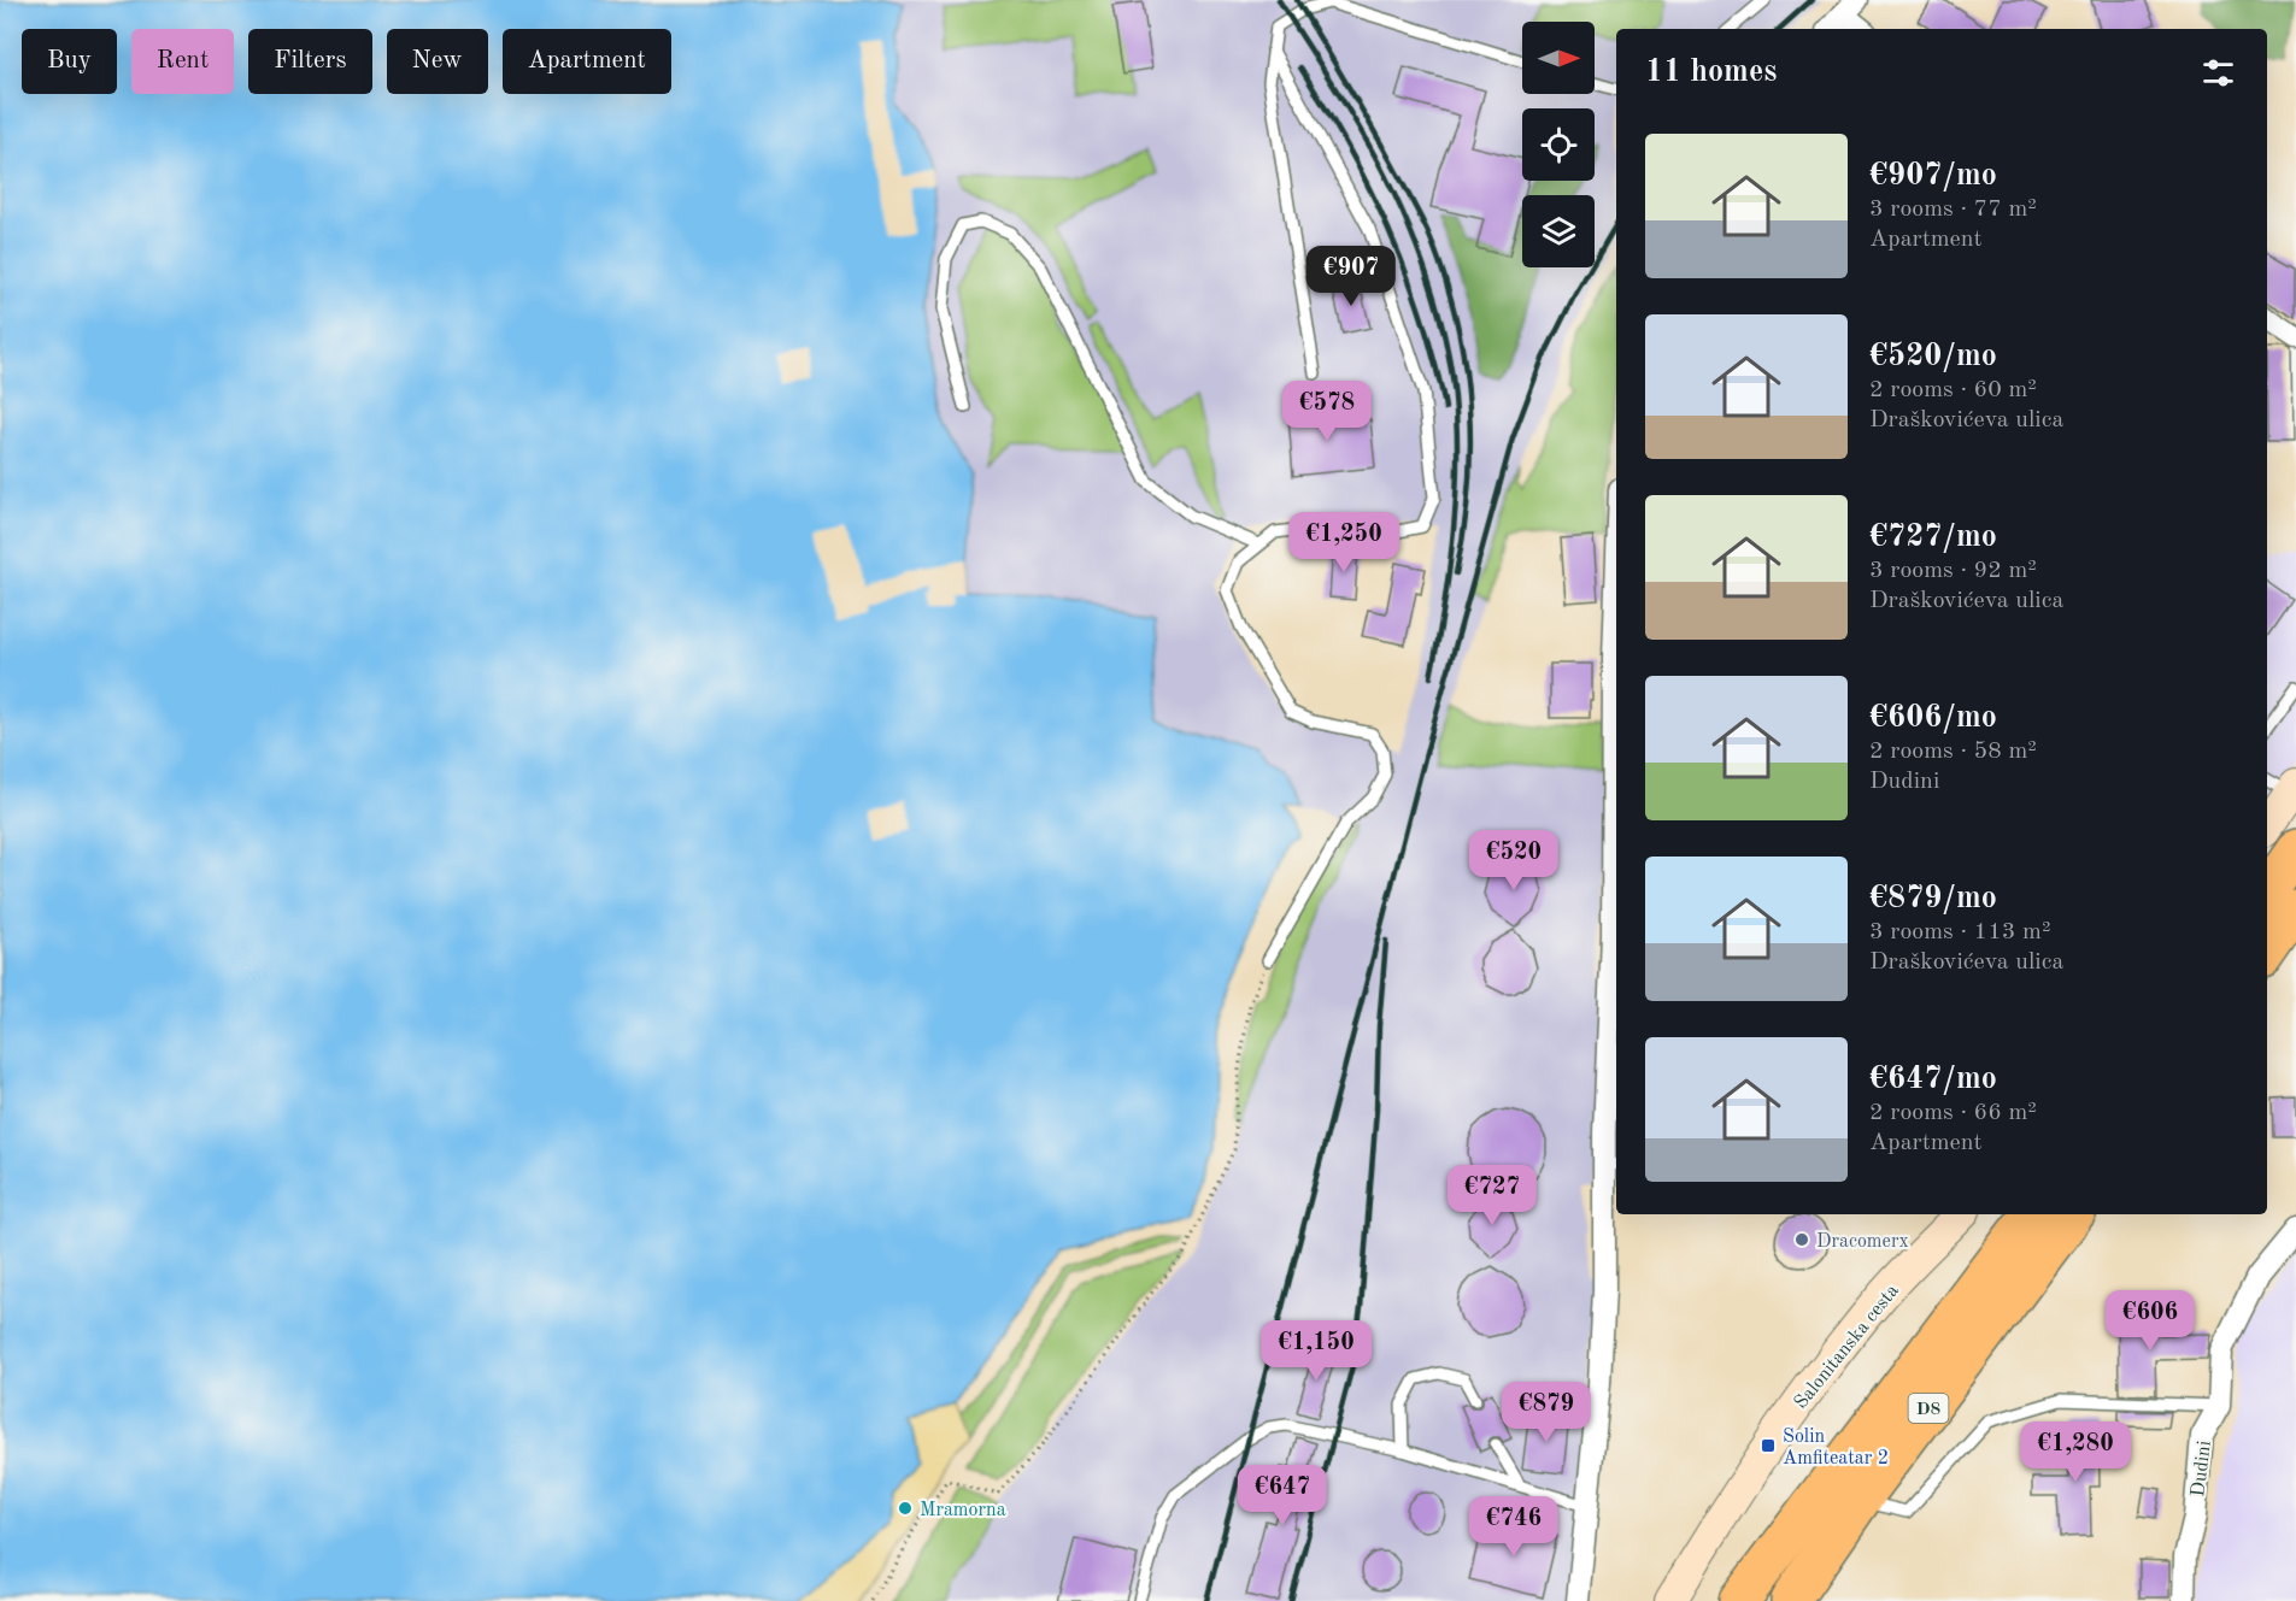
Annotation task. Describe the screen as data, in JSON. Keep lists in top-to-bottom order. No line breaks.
{"streets":{"highway":["D8"],"main road":["Salonitanska cesta"],"street":["Dudini"]},"places":{"other":["Dracomerx","Mramorna"],"transit":["Solin Amfiteatar 2"]},"north":"right","page":{"chip":["Buy","Rent","Filters","New","Apartment"],"heading":"11 homes","list":[{"name":"€907/mo","note":"3 rooms · 77 m² · Apartment"},{"name":"€520/mo","note":"2 rooms · 60 m² · Draškovićeva ulica"},{"name":"€727/mo","note":"3 rooms · 92 m² · Draškovićeva ulica"},{"name":"€606/mo","note":"2 rooms · 58 m² · Dudini"},{"name":"€879/mo","note":"3 rooms · 113 m² · Draškovićeva ulica"},{"name":"€647/mo","note":"2 rooms · 66 m² · Apartment"}],"price":["€907","€578","€1,250","€520","€727","€606","€1,150","€879","€1,280","€647","€746"]}}
